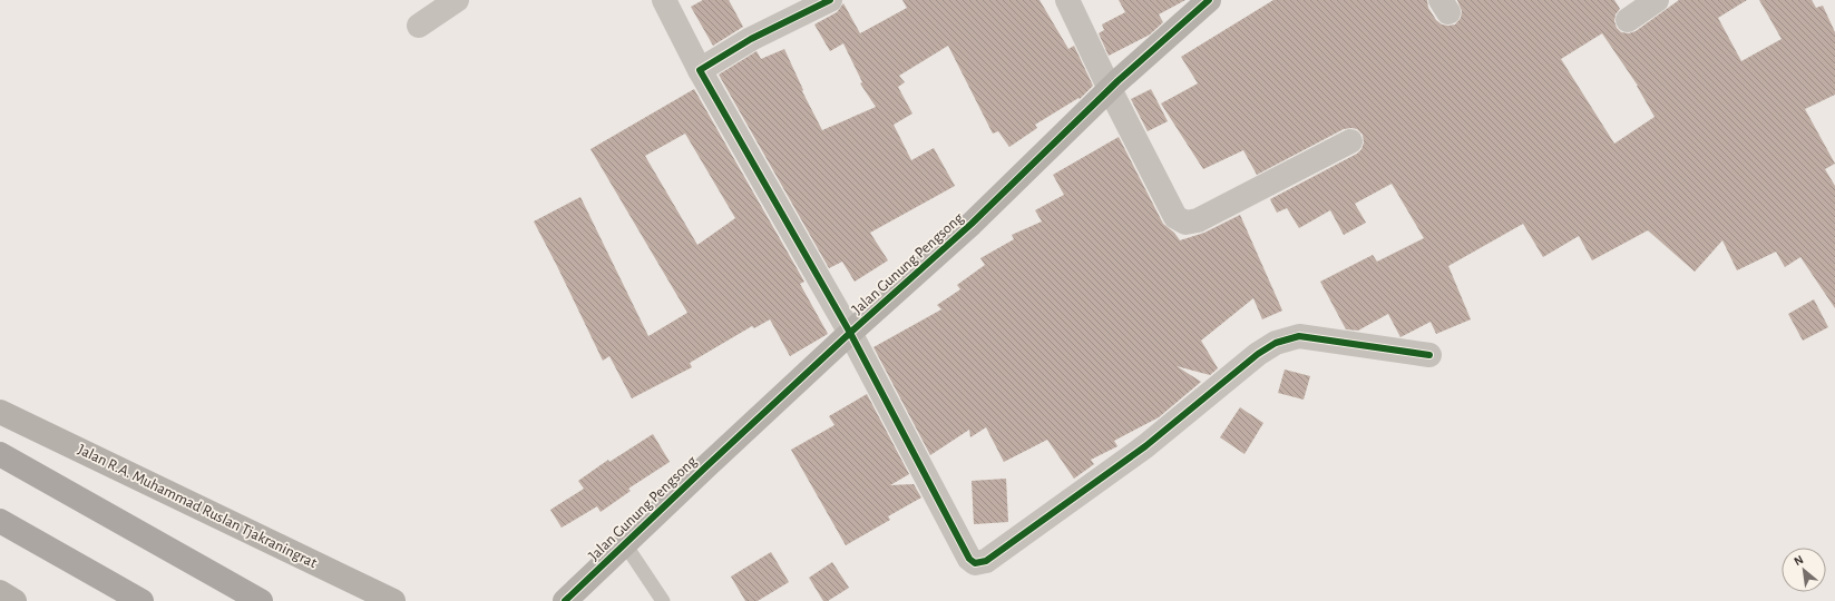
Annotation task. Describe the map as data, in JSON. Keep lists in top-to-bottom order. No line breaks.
{"streets":{"street":["Jalan Gunung Pengsong","Jalan R.A. Muhammad Ruslan Tjakraningrat"]},"north":"top left"}
